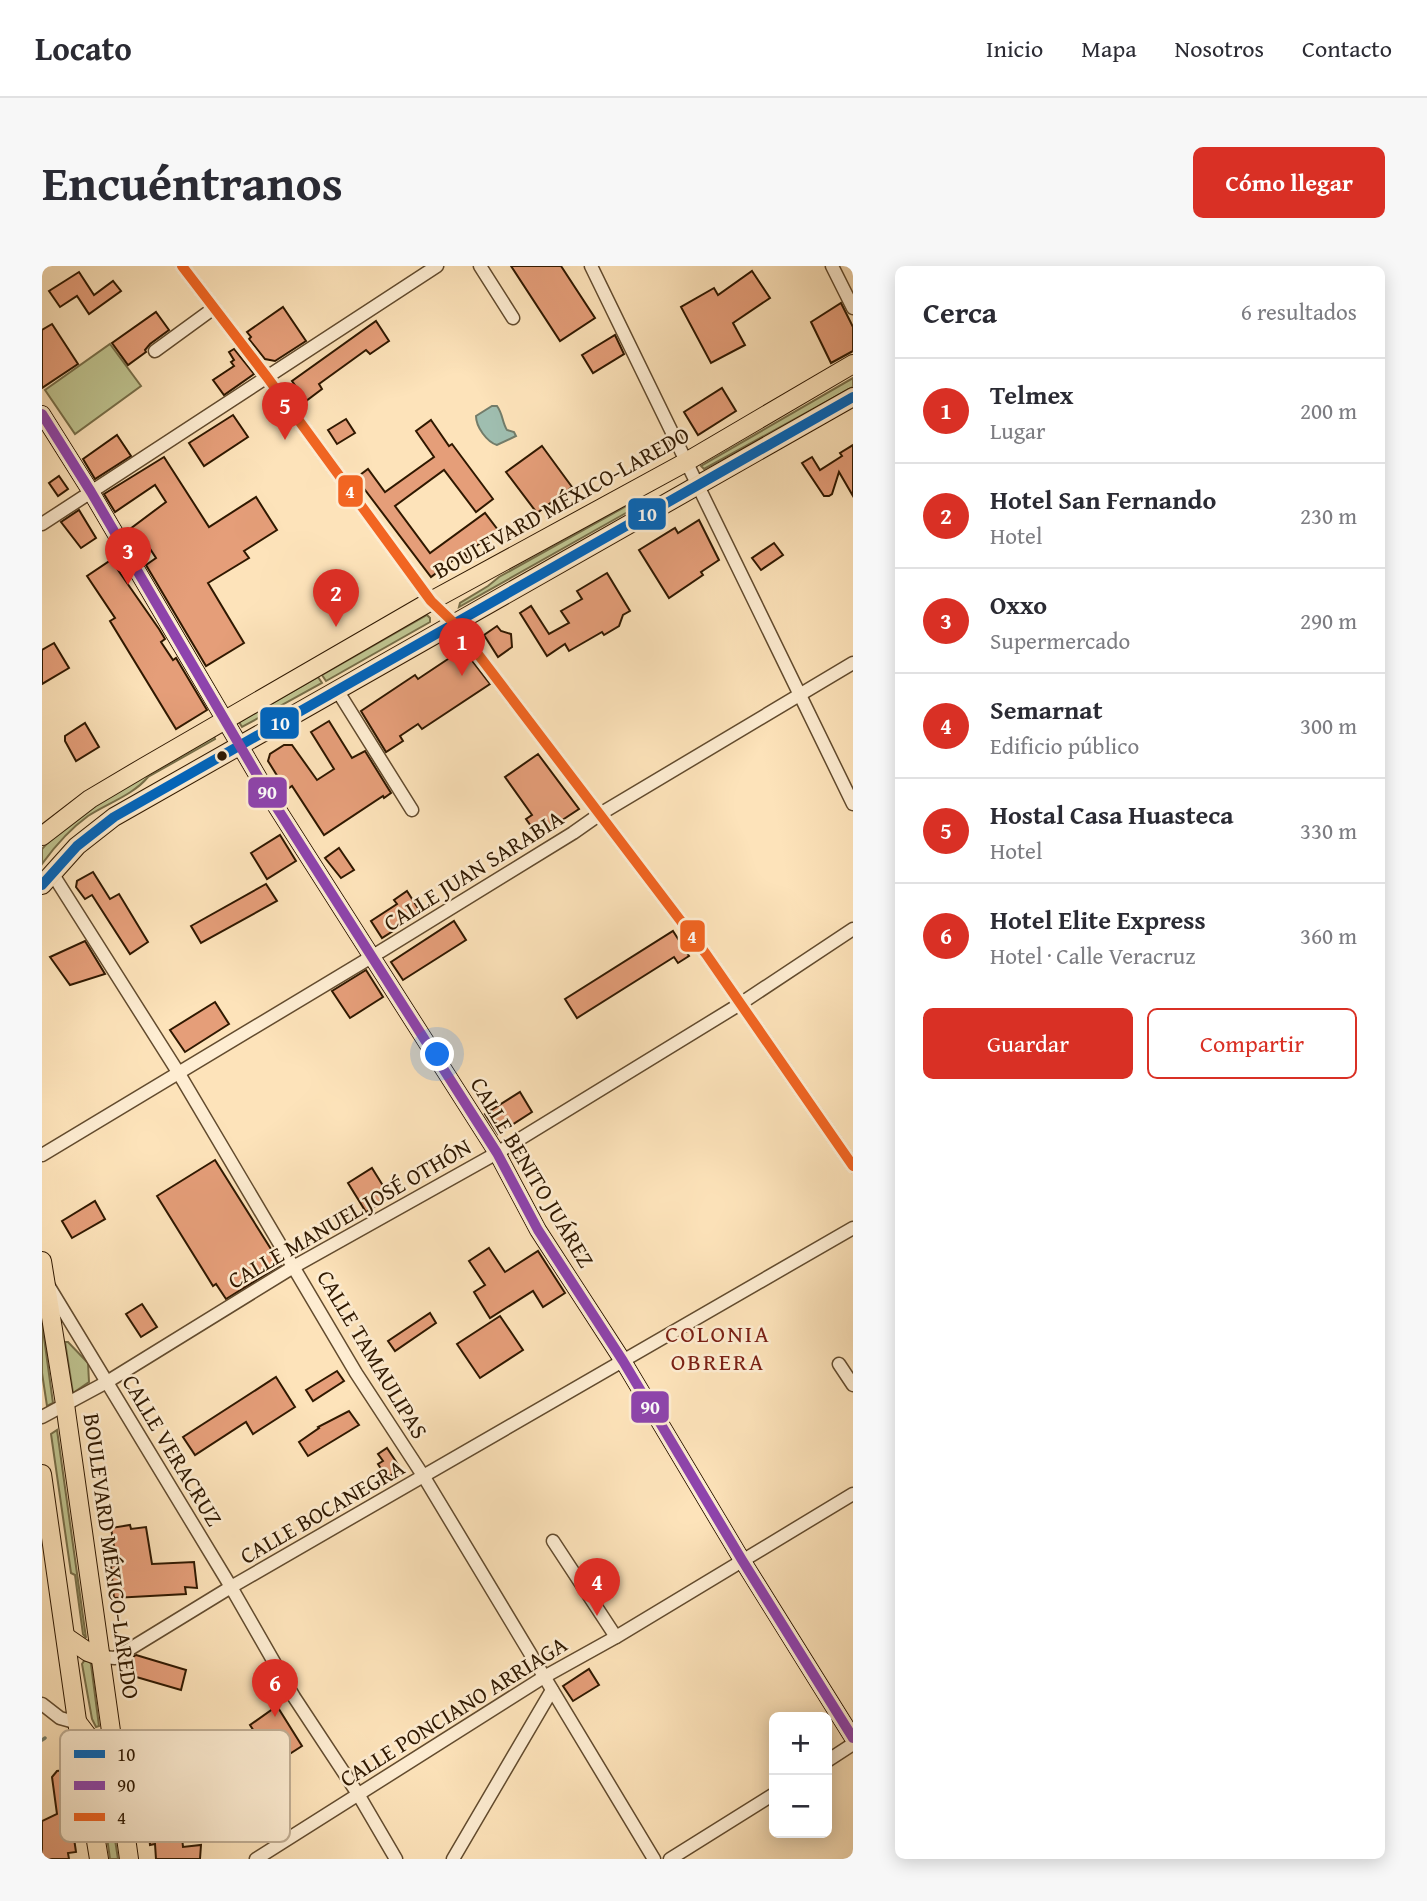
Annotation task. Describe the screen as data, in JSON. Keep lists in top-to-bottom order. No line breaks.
{"streets":{"main road":["BOULEVARD MÉXICO-LAREDO"],"street":["CALLE JUAN SARABIA","CALLE BENITO JUÁREZ","CALLE MANUEL JOSÉ OTHÓN","CALLE TAMAULIPAS","CALLE VERACRUZ","CALLE BOCANEGRA","CALLE PONCIANO ARRIAGA"]},"crossings":[["BOULEVARD MÉXICO-LAREDO","CALLE BENITO JUÁREZ"],["BOULEVARD MÉXICO-LAREDO","CALLE MANUEL JOSÉ OTHÓN"],["BOULEVARD MÉXICO-LAREDO","CALLE VERACRUZ"],["BOULEVARD MÉXICO-LAREDO","CALLE BOCANEGRA"],["CALLE JUAN SARABIA","CALLE BENITO JUÁREZ"],["CALLE JUAN SARABIA","CALLE TAMAULIPAS"],["CALLE BENITO JUÁREZ","CALLE MANUEL JOSÉ OTHÓN"],["CALLE BENITO JUÁREZ","CALLE BOCANEGRA"],["CALLE BENITO JUÁREZ","CALLE PONCIANO ARRIAGA"],["CALLE MANUEL JOSÉ OTHÓN","CALLE TAMAULIPAS"],["CALLE MANUEL JOSÉ OTHÓN","CALLE VERACRUZ"],["CALLE TAMAULIPAS","CALLE BOCANEGRA"],["CALLE TAMAULIPAS","CALLE PONCIANO ARRIAGA"],["CALLE VERACRUZ","CALLE BOCANEGRA"],["CALLE VERACRUZ","CALLE PONCIANO ARRIAGA"]],"districts":["COLONIA OBRERA"],"lines":["transit line 4","transit line 10","transit line 90"],"legend":["10","90","4"],"page":{"header":"Locato","nav":["Inicio","Mapa","Nosotros","Contacto"],"title":"Encuéntranos","buttons":["Cómo llegar",["Guardar","Compartir"]],"heading":["Cerca","6 resultados"],"list":[{"mark":"1","name":"Telmex","note":"Lugar","value":"200 m"},{"mark":"2","name":"Hotel San Fernando","note":"Hotel","value":"230 m"},{"mark":"3","name":"Oxxo","note":"Supermercado","value":"290 m"},{"mark":"4","name":"Semarnat","note":"Edificio público","value":"300 m"},{"mark":"5","name":"Hostal Casa Huasteca","note":"Hotel","value":"330 m"},{"mark":"6","name":"Hotel Elite Express","note":"Hotel · Calle Veracruz","value":"360 m"}],"pins":["5","3","2","1","4","6"],"map_buttons":["+","−"]}}
